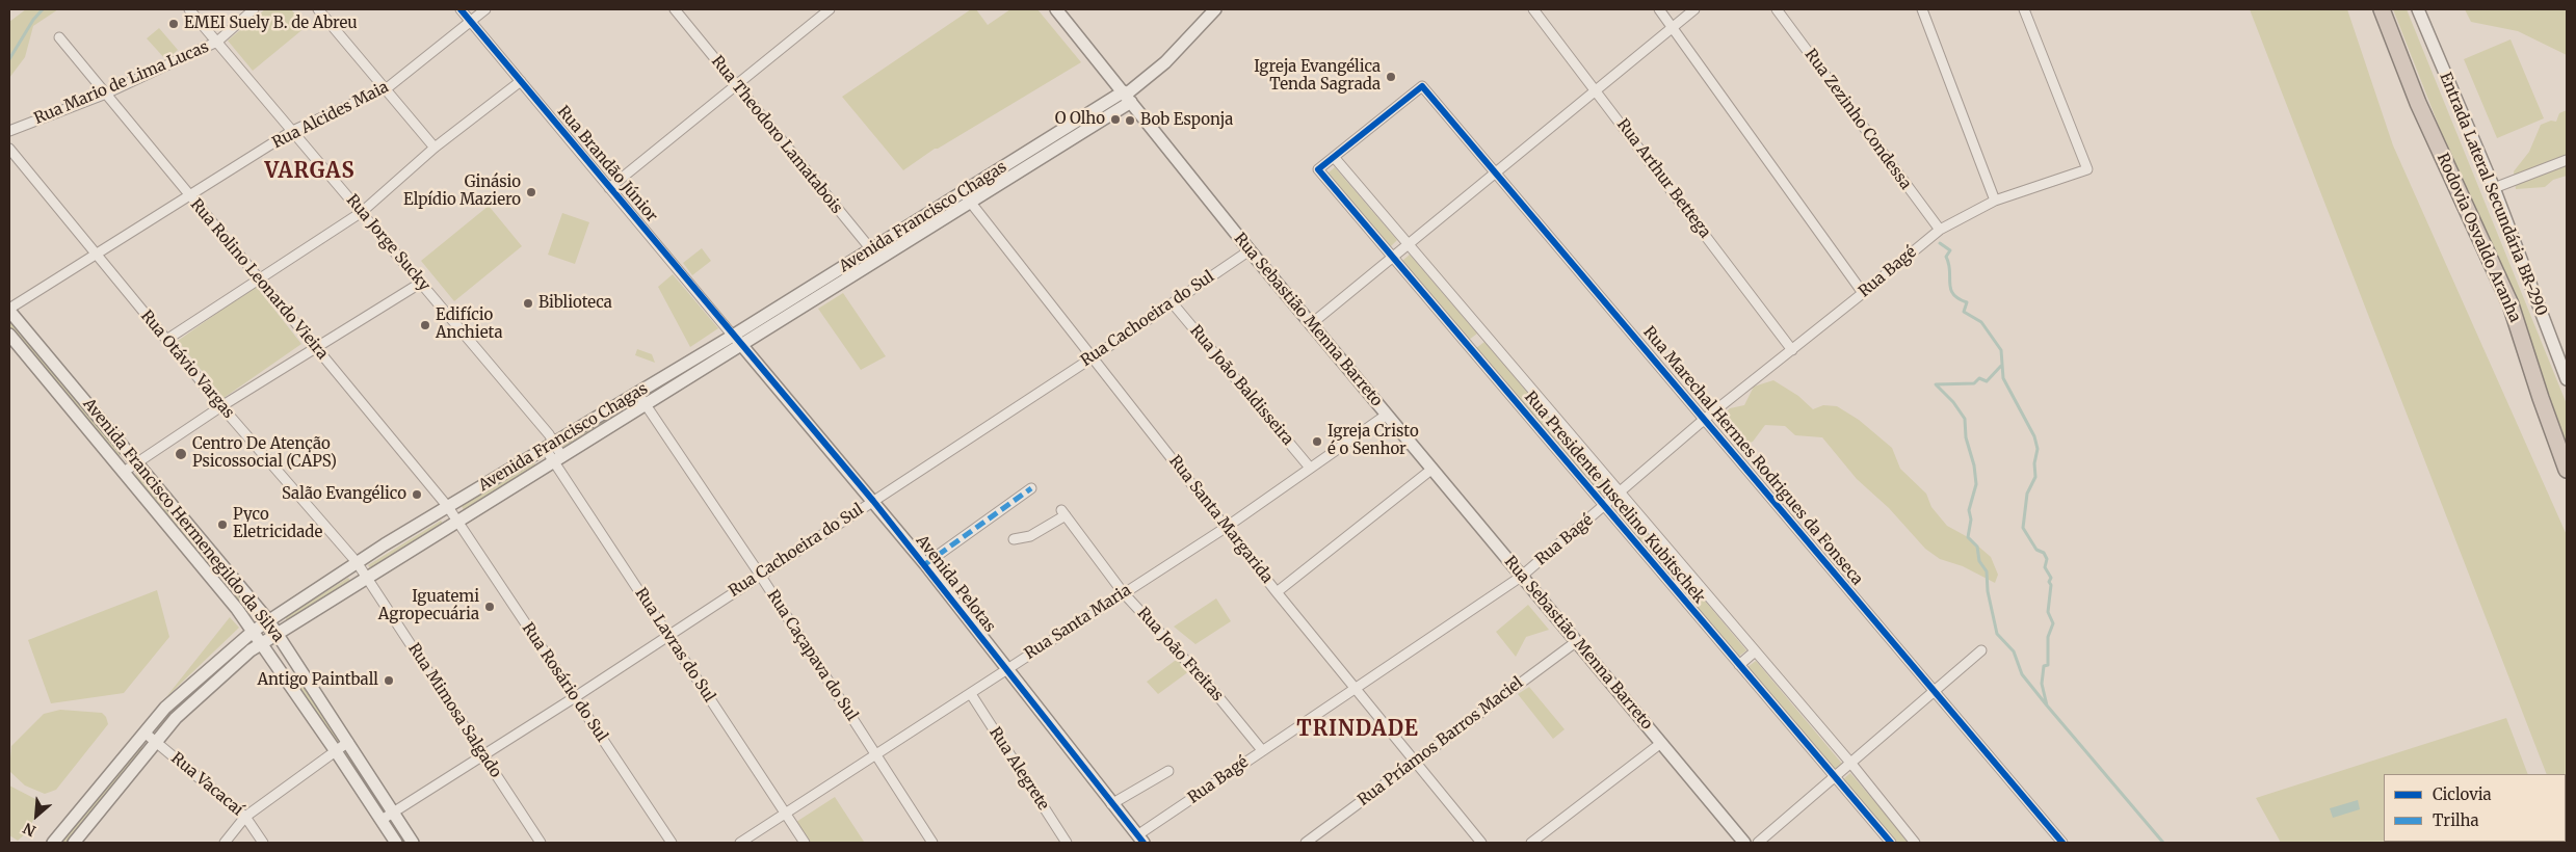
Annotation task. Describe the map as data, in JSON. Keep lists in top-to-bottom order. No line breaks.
{"streets":{"highway":["Rodovia Osvaldo Aranha"],"main road":["Entrada Lateral Secundária BR-290","Avenida Francisco Chagas","Rua Sebastião Menna Barreto","Avenida Francisco Hermenegildo da Silva","Avenida Pelotas"],"street":["Rua Mario de Lima Lucas","Rua Alcides Maia","Rua Zezinho Condessa","Rua Theodoro Lamatabois","Rua Brandão Júnior","Rua Arthur Bettega","Rua Jorge Sucky","Rua Bagé","Rua Rolino Leonardo Vieira","Rua Cachoeira do Sul","Rua Otávio Vargas","Rua João Baldisseira","Rua Marechal Hermes Rodrigues da Fonseca","Rua Presidente Juscelino Kubitschek","Rua Santa Margarida","Rua Santa Maria","Rua Lavras do Sul","Rua João Freitas","Rua Caçapava do Sul","Rua Rosário do Sul","Rua Mimosa Salgado","Rua Príamos Barros Maciel","Rua Alegrete","Rua Vacacaí"]},"crossings":[["Rua Mario de Lima Lucas","Rua Jorge Sucky"],["Rua Mario de Lima Lucas","Rua Rolino Leonardo Vieira"],["Rua Alcides Maia","Rua Brandão Júnior"],["Rua Alcides Maia","Rua Jorge Sucky"],["Rua Alcides Maia","Rua Rolino Leonardo Vieira"],["Rua Alcides Maia","Rua Otávio Vargas"],["Rua Alcides Maia","Avenida Francisco Hermenegildo da Silva"],["Rua Zezinho Condessa","Rua Bagé"],["Rua Theodoro Lamatabois","Avenida Francisco Chagas"],["Rua Brandão Júnior","Avenida Francisco Chagas"],["Rua Brandão Júnior","Avenida Pelotas"],["Rua Arthur Bettega","Rua Bagé"],["Avenida Francisco Chagas","Rua Jorge Sucky"],["Avenida Francisco Chagas","Rua Rolino Leonardo Vieira"],["Avenida Francisco Chagas","Rua Sebastião Menna Barreto"],["Avenida Francisco Chagas","Rua Otávio Vargas"],["Avenida Francisco Chagas","Rua Santa Margarida"],["Avenida Francisco Chagas","Avenida Francisco Hermenegildo da Silva"],["Avenida Francisco Chagas","Avenida Pelotas"],["Avenida Francisco Chagas","Rua Lavras do Sul"],["Avenida Francisco Chagas","Rua Caçapava do Sul"],["Avenida Francisco Chagas","Rua Rosário do Sul"],["Avenida Francisco Chagas","Rua Mimosa Salgado"],["Avenida Francisco Chagas","Rua Vacacaí"],["Rua Jorge Sucky","Rua Lavras do Sul"],["Rua Bagé","Rua Sebastião Menna Barreto"],["Rua Bagé","Rua Marechal Hermes Rodrigues da Fonseca"],["Rua Bagé","Rua Presidente Juscelino Kubitschek"],["Rua Bagé","Rua Santa Margarida"],["Rua Bagé","Avenida Pelotas"],["Rua Bagé","Rua João Freitas"],["Rua Rolino Leonardo Vieira","Rua Rosário do Sul"],["Rua Cachoeira do Sul","Rua Sebastião Menna Barreto"],["Rua Cachoeira do Sul","Rua João Baldisseira"],["Rua Cachoeira do Sul","Rua Santa Margarida"],["Rua Cachoeira do Sul","Avenida Francisco Hermenegildo da Silva"],["Rua Cachoeira do Sul","Avenida Pelotas"],["Rua Cachoeira do Sul","Rua Lavras do Sul"],["Rua Cachoeira do Sul","Rua Caçapava do Sul"],["Rua Cachoeira do Sul","Rua Rosário do Sul"],["Rua Cachoeira do Sul","Rua Mimosa Salgado"],["Rua Sebastião Menna Barreto","Rua Santa Maria"],["Rua Sebastião Menna Barreto","Rua Príamos Barros Maciel"],["Rua Otávio Vargas","Rua Mimosa Salgado"],["Rua João Baldisseira","Rua Santa Maria"],["Rua Marechal Hermes Rodrigues da Fonseca","Rua Presidente Juscelino Kubitschek"],["Rua Santa Margarida","Rua Santa Maria"],["Rua Santa Margarida","Rua Príamos Barros Maciel"],["Avenida Pelotas","Rua Santa Maria"],["Rua Santa Maria","Rua Lavras do Sul"],["Rua Santa Maria","Rua João Freitas"],["Rua Santa Maria","Rua Caçapava do Sul"],["Rua Santa Maria","Rua Alegrete"]],"districts":["VARGAS","TRINDADE"],"places":["EMEI Suely B. de Abreu","Igreja Evangélica Tenda Sagrada","O Olho","Bob Esponja","Ginásio Elpídio Maziero","Biblioteca","Edifício Anchieta","Igreja Cristo é o Senhor","Centro De Atenção Psicossocial (CAPS)","Salão Evangélico","Pyco Eletricidade","Iguatemi Agropecuária","Antigo Paintball"],"legend":["Ciclovia","Trilha"],"north":"bottom left"}
